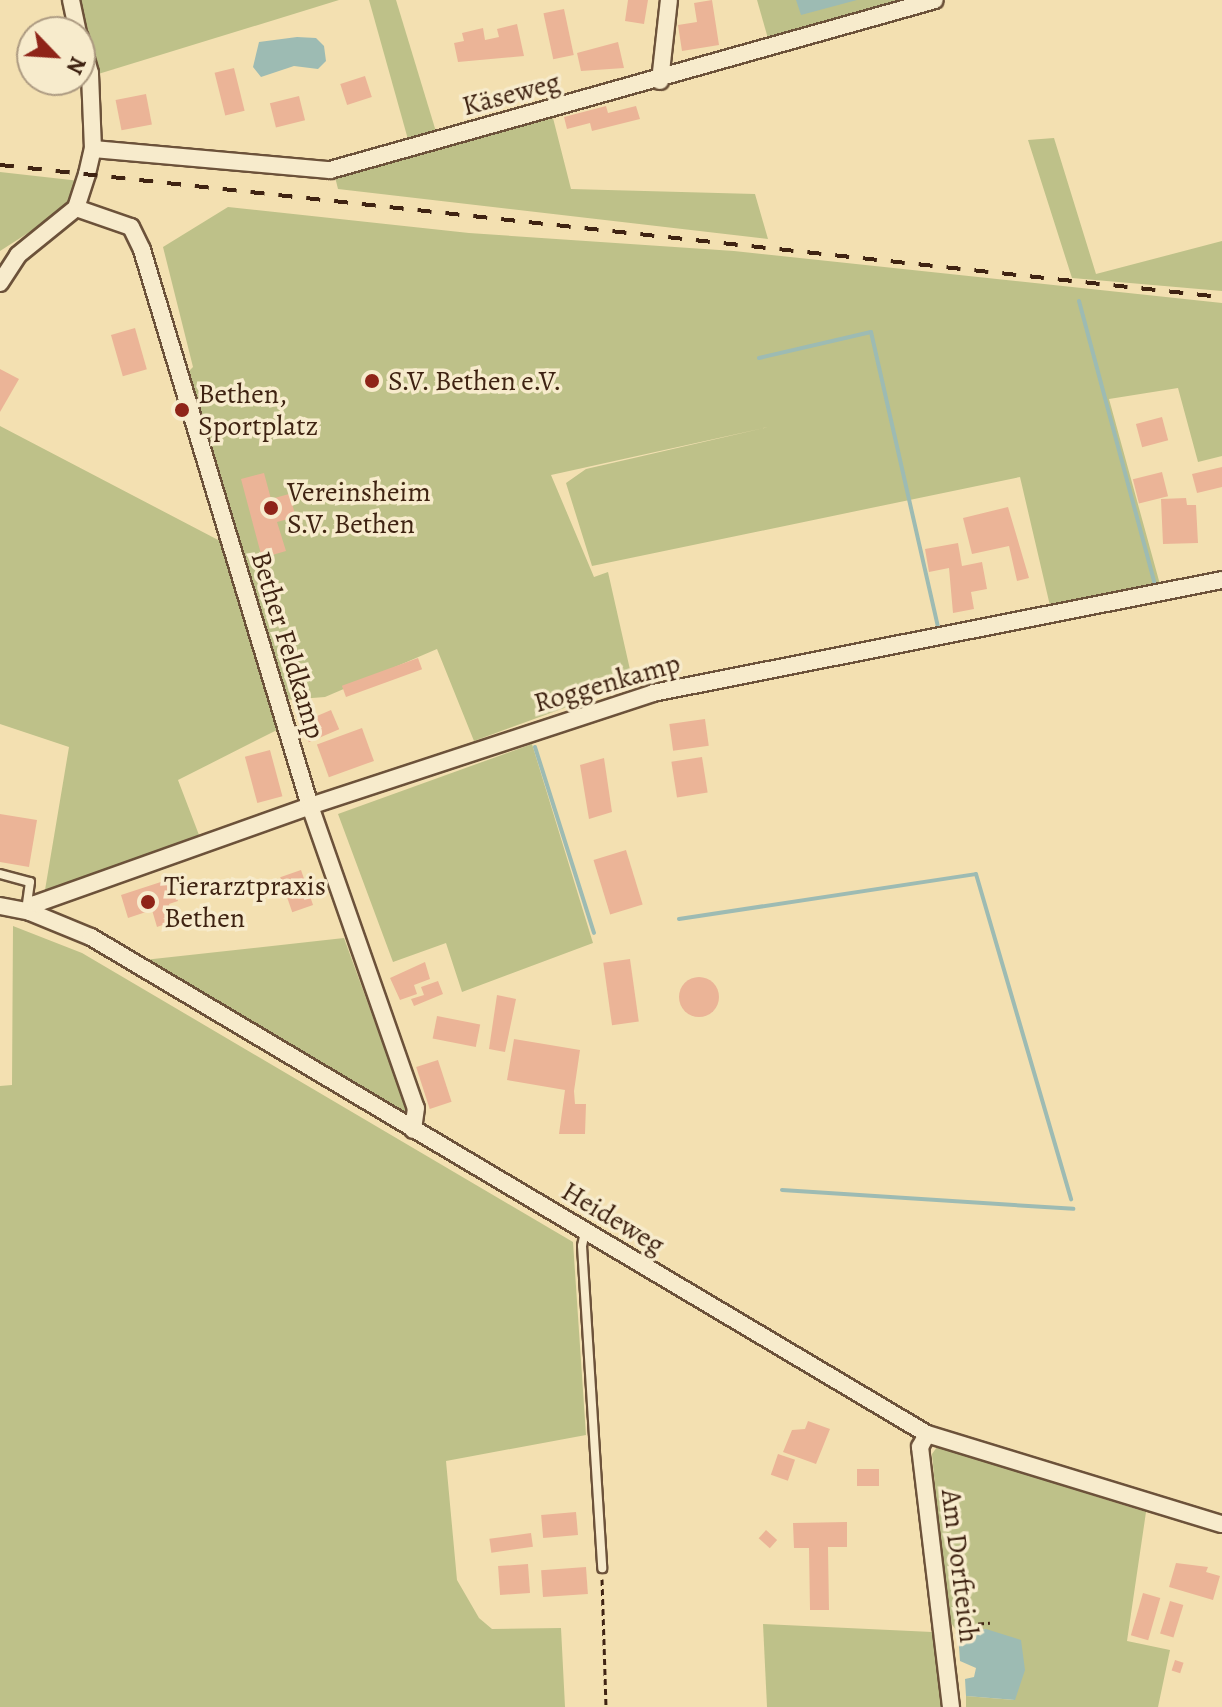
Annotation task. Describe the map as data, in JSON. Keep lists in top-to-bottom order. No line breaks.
{"streets":{"street":["Käseweg","Bether Feldkamp","Roggenkamp","Heideweg","Am Dorfteich"]},"crossings":[["Bether Feldkamp","Roggenkamp"],["Bether Feldkamp","Heideweg"],["Roggenkamp","Heideweg"],["Heideweg","Am Dorfteich"]],"places":["S.V. Bethen e.V.","Bethen, Sportplatz","Vereinsheim S.V. Bethen","Tierarztpraxis Bethen"],"north":"bottom right"}
